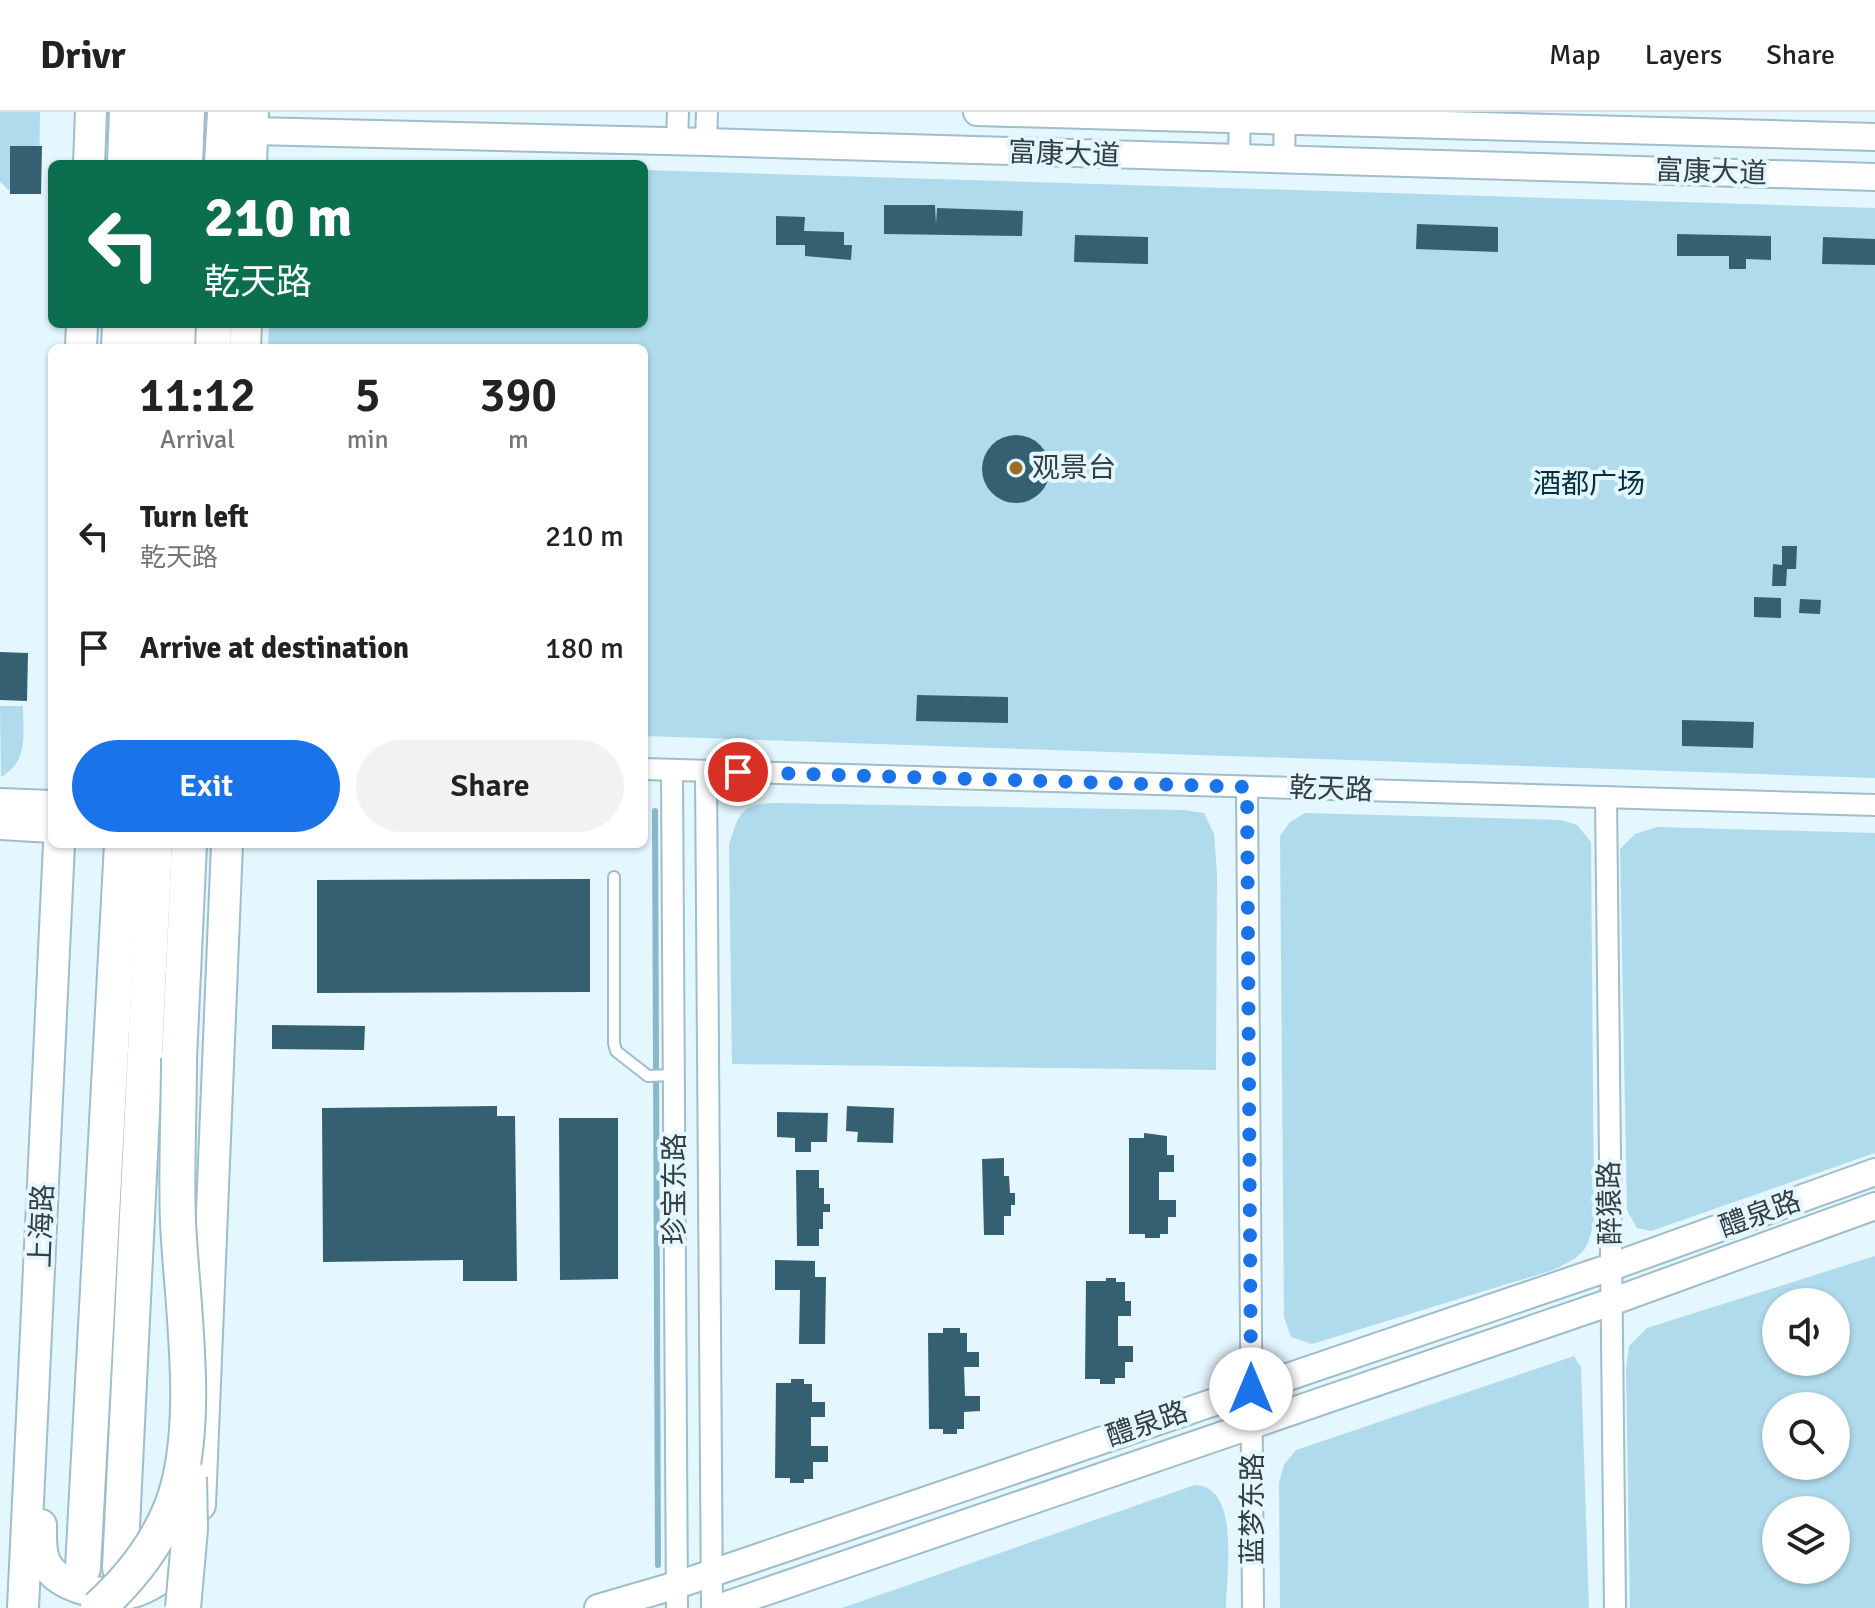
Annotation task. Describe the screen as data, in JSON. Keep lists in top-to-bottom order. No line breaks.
{"streets":{"highway":["上海路"],"street":["富康大道","乾天路","珍宝东路","醉猿路","醴泉路","蓝梦东路"]},"crossings":[["乾天路","珍宝东路"],["乾天路","醉猿路"],["乾天路","蓝梦东路"],["珍宝东路","醴泉路"],["醉猿路","醴泉路"],["醴泉路","蓝梦东路"]],"parks":["酒都广场"],"places":["观景台"],"page":{"header":"Drivr","nav":["Map","Layers","Share"],"turn":["210 m","乾天路"],"eta":["11:12","Arrival","5","min","390","m"],"list":[{"name":"Turn left","note":"乾天路","value":"210 m"},{"name":"Arrive at destination","value":"180 m"}],"buttons":["Exit","Share"]}}
